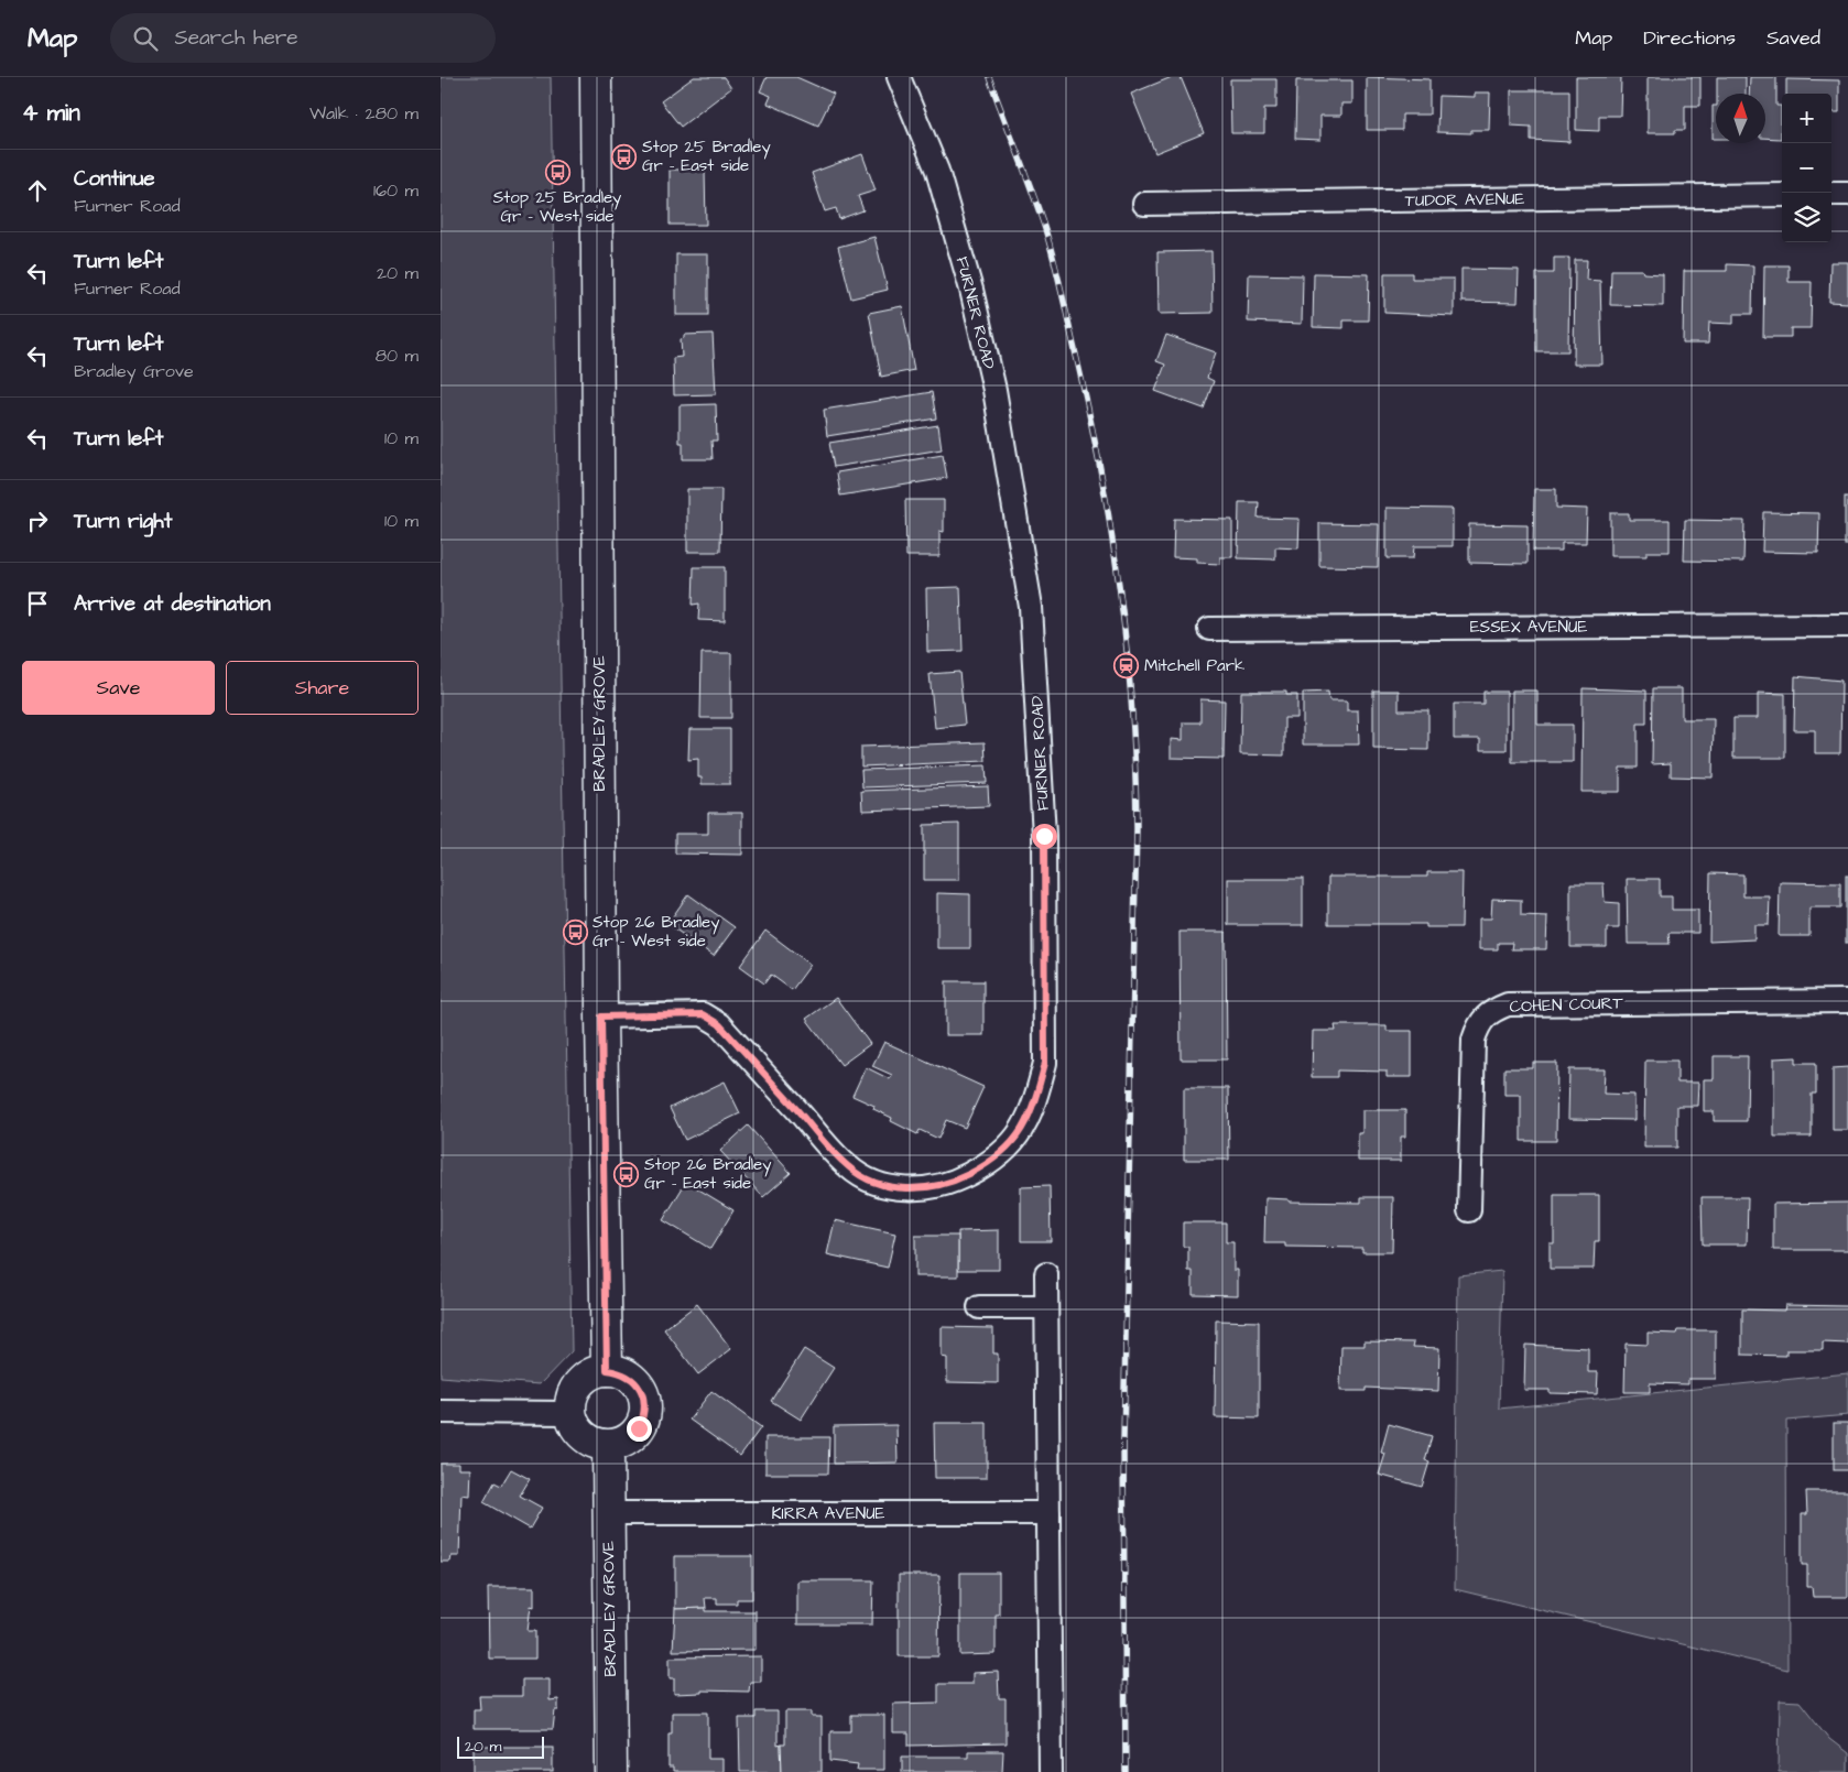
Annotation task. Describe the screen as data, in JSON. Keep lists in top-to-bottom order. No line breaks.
{"streets":{"street":["TUDOR AVENUE","FURNER ROAD","ESSEX AVENUE","BRADLEY GROVE","COHEN COURT","KIRRA AVENUE"]},"crossings":[["FURNER ROAD","BRADLEY GROVE"],["BRADLEY GROVE","KIRRA AVENUE"]],"places":{"bus stop":["Stop 25 Bradley Gr - East side","Stop 25 Bradley Gr - West side","Stop 26 Bradley Gr - West side","Stop 26 Bradley Gr - East side"],"station":["Mitchell Park"]},"scale_bar":"20 m","north":"top","page":{"header":"Map","search":"Search here","nav":["Map","Directions","Saved"],"heading":["4 min","Walk · 280 m"],"map_buttons":["+","−"],"list":[["Continue","Furner Road","160 m"],["Turn left","Furner Road","20 m"],["Turn left","Bradley Grove","80 m"],["Turn left","10 m"],["Turn right","10 m"],"Arrive at destination"],"buttons":["Save","Share"],"scale":"20 m"}}
